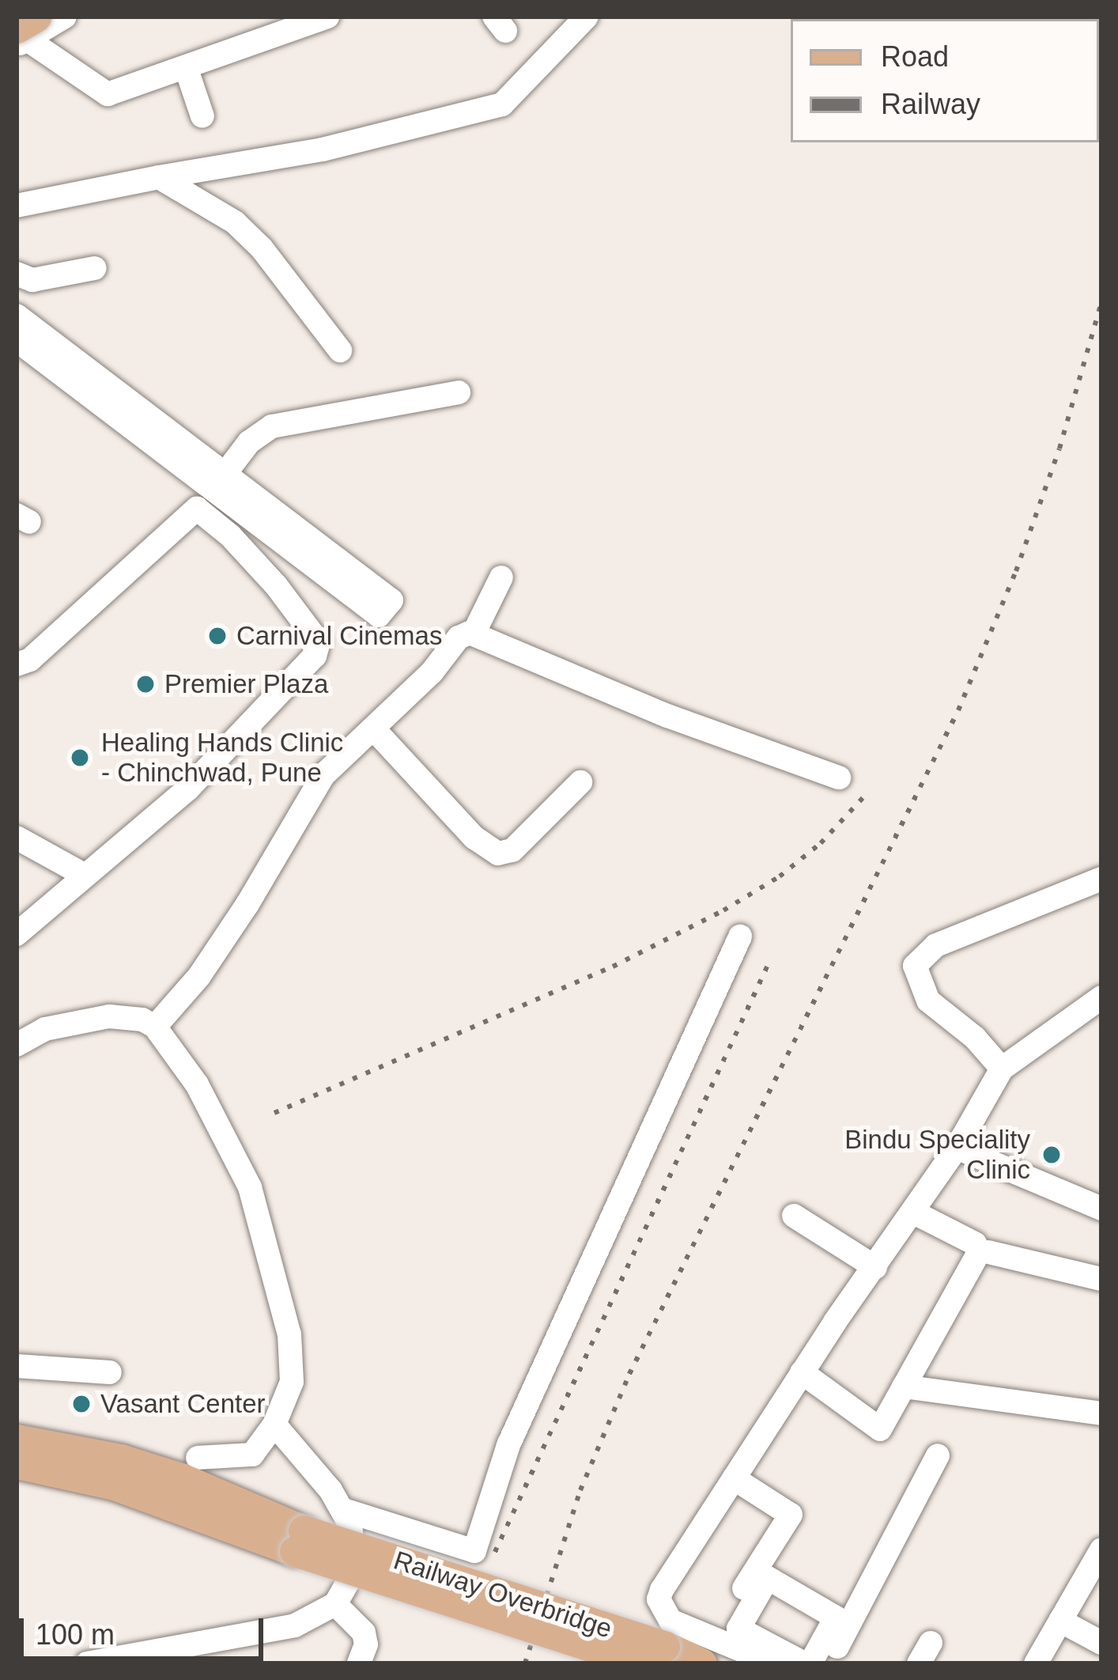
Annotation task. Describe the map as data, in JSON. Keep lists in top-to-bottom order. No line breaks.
{"streets":{"main road":["Railway Overbridge"]},"places":["Carnival Cinemas","Premier Plaza","Healing Hands Clinic - Chinchwad, Pune","Bindu Speciality Clinic","Vasant Center"],"legend":["Road","Railway"],"scale_bar":"100 m"}
